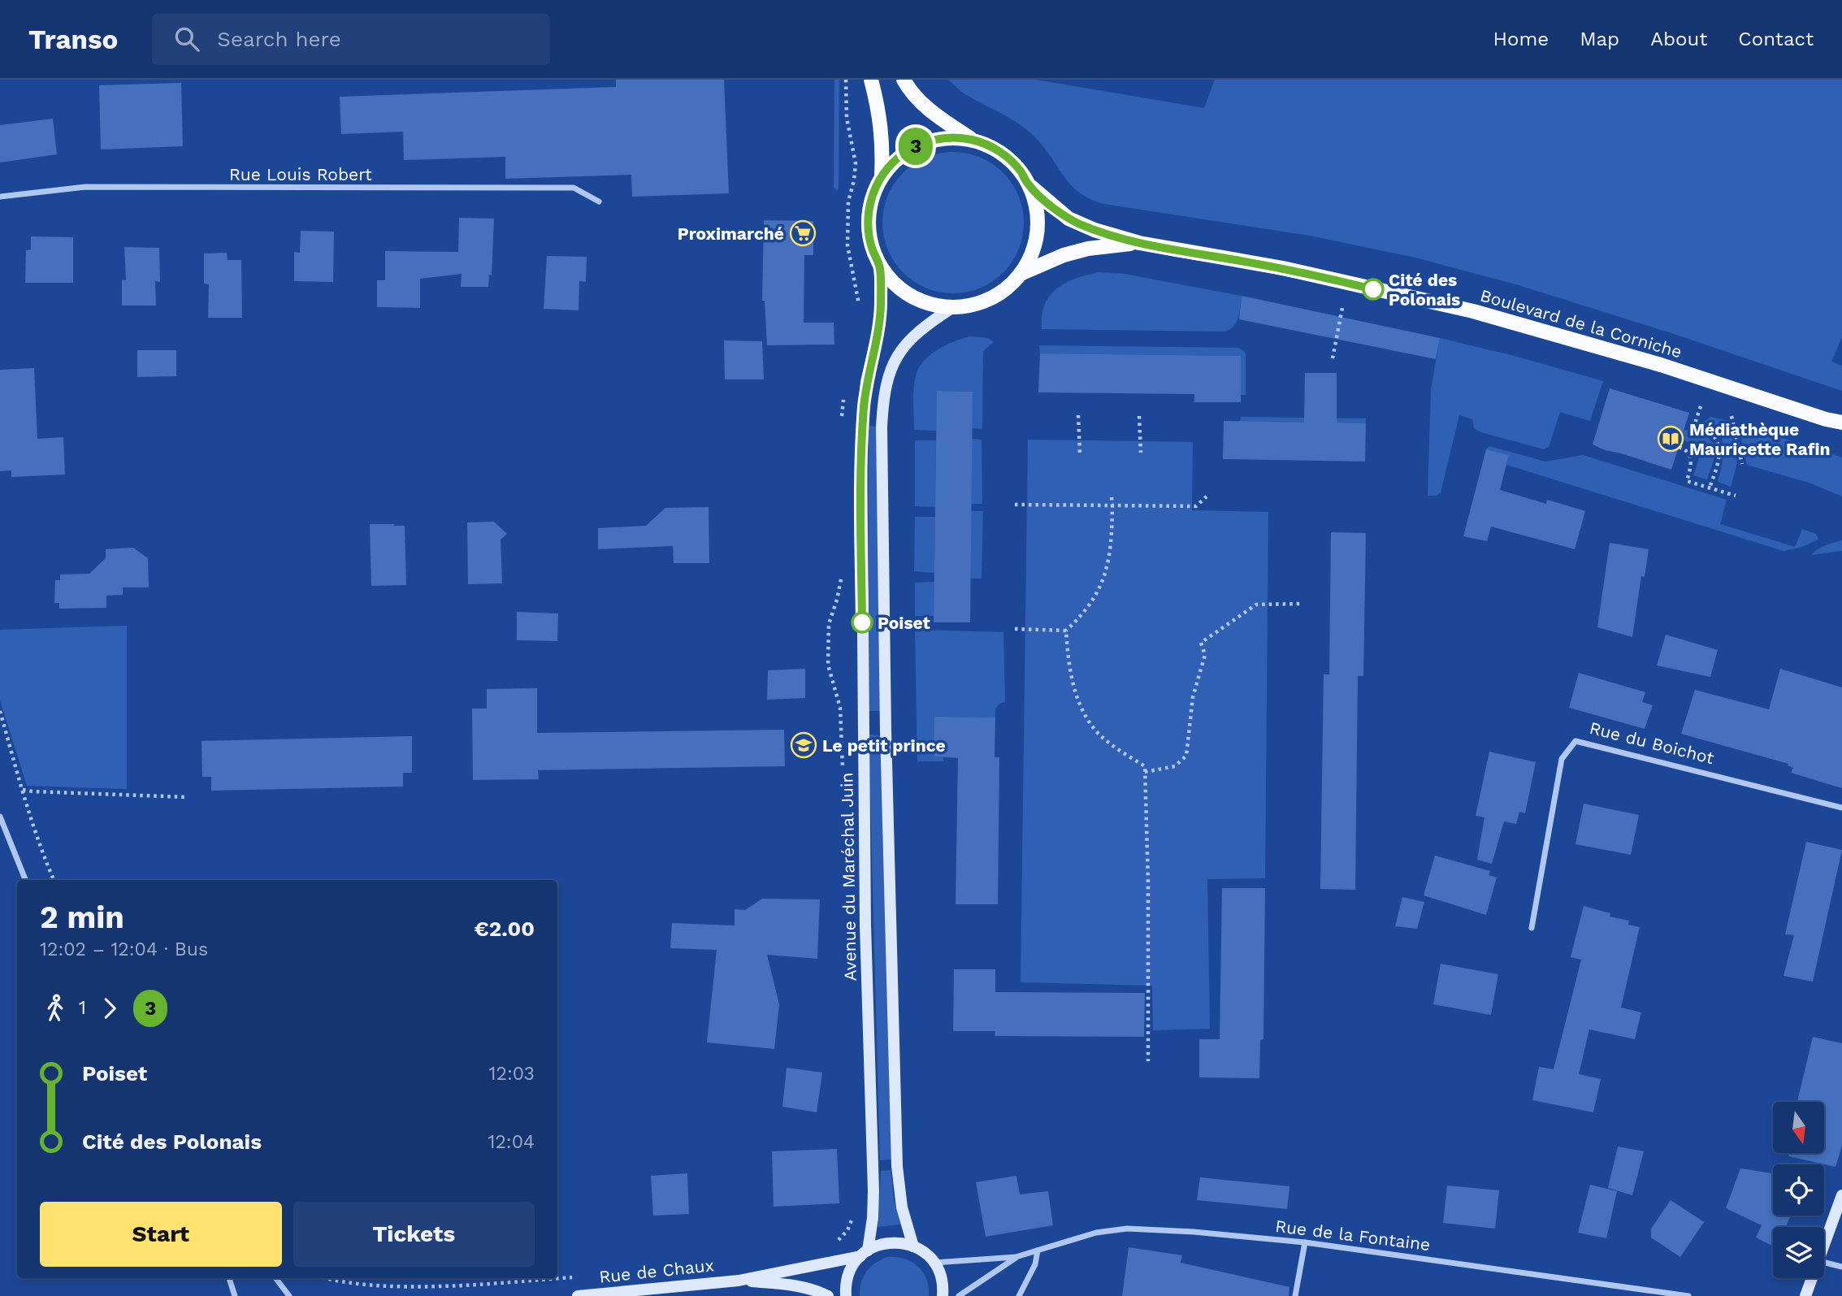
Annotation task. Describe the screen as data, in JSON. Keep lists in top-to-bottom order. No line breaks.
{"streets":{"main road":["Boulevard de la Corniche","Avenue du Maréchal Juin","Rue de Chaux"],"street":["Rue Louis Robert","Rue du Boichot","Rue de la Fontaine"]},"crossings":[["Avenue du Maréchal Juin","Rue de Chaux"]],"places":{"supermarket":["Proximarché"],"other":["Cité des Polonais","Poiset"],"library":["Médiathèque Mauricette Rafin"],"school or university":["Le petit prince"]},"lines":["bus line 3"],"north":"bottom","page":{"header":"Transo","search":"Search here","nav":["Home","Map","About","Contact"],"on_map":"3","heading":["2 min","12:02 – 12:04 · Bus","€2.00"],"legs":["1","3"],"list":[{"name":"Poiset","value":"12:03"},{"name":"Cité des Polonais","value":"12:04"}],"buttons":["Start","Tickets"]}}
